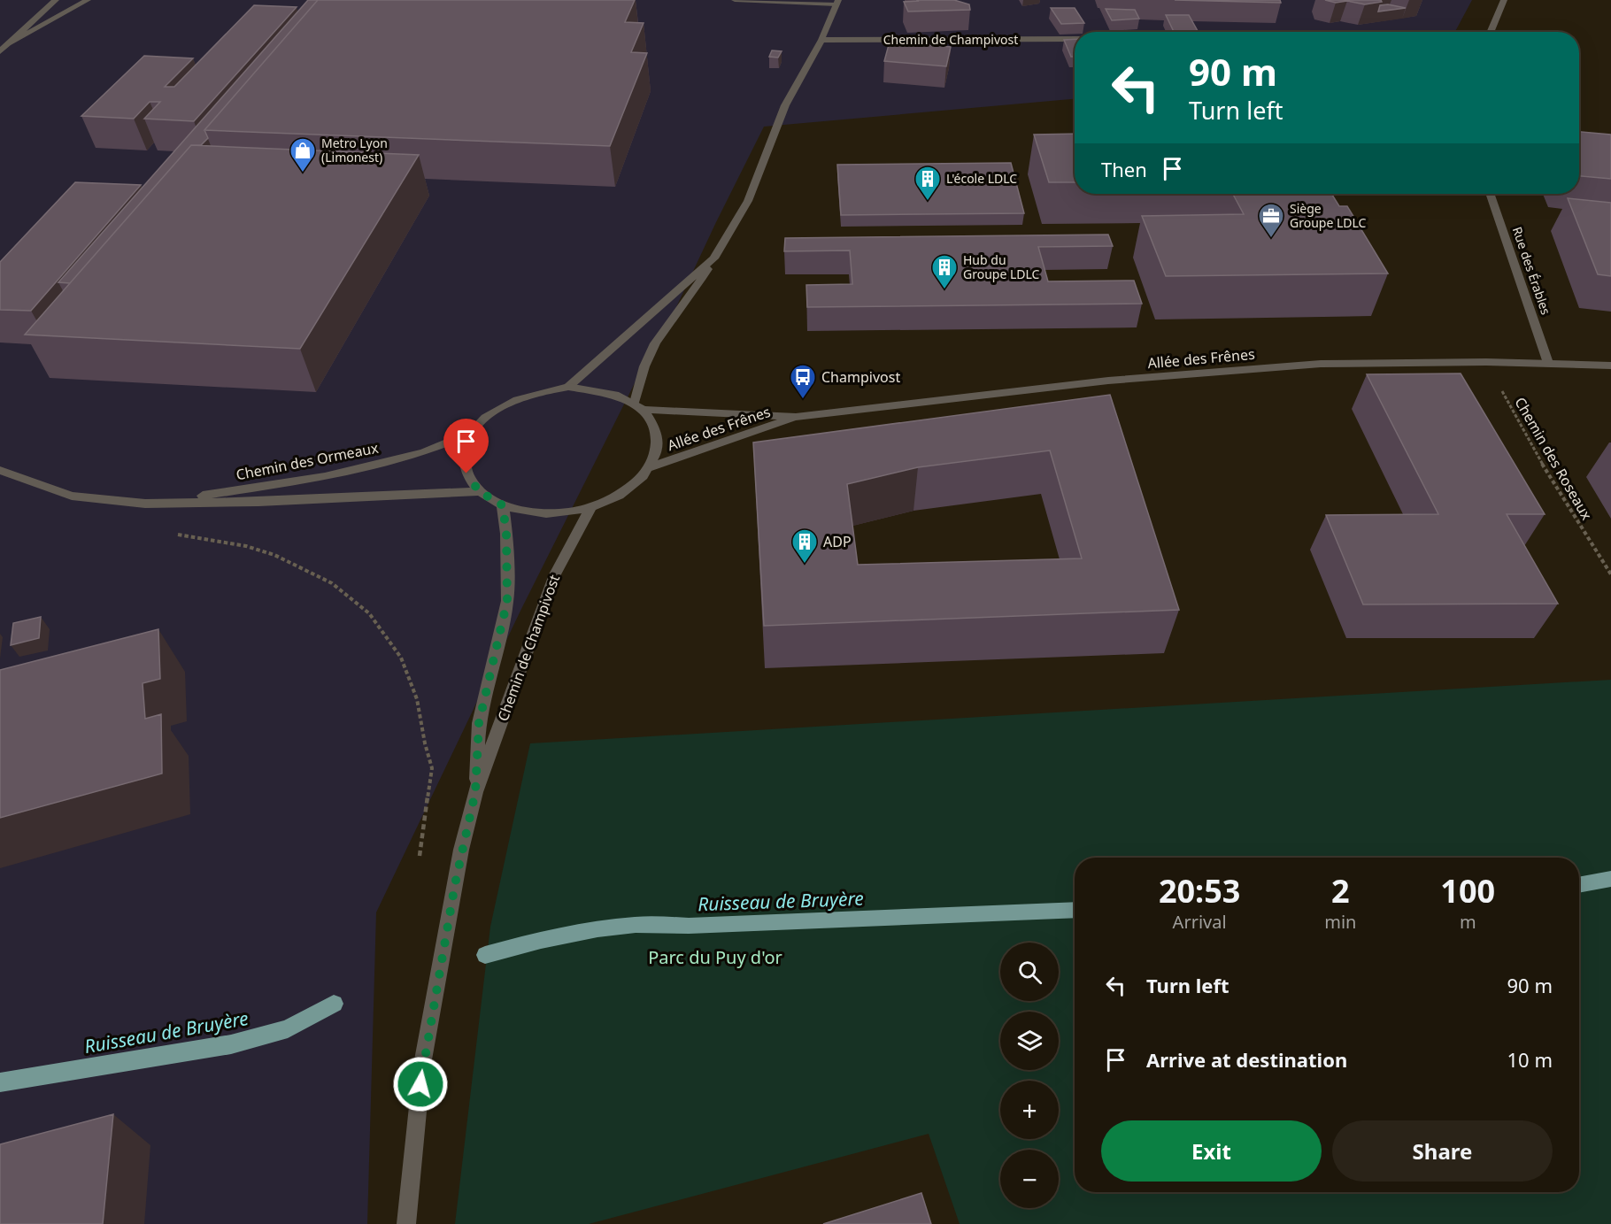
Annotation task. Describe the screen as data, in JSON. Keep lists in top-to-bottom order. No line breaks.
{"streets":{"street":["Chemin de Champivost","Rue des Érables","Allée des Frênes","Chemin des Ormeaux"],"path":["Chemin des Roseaux"]},"crossings":[["Chemin de Champivost","Allée des Frênes"],["Chemin de Champivost","Chemin des Ormeaux"],["Rue des Érables","Allée des Frênes"],["Allée des Frênes","Chemin des Ormeaux"]],"water":["Ruisseau de Bruyère"],"parks":["Parc du Puy d'or"],"places":{"shop":["Metro Lyon (Limonest)"],"building":["L'école LDLC","Hub du Groupe LDLC","ADP"],"office":["Siège Groupe LDLC"],"bus stop":["Champivost"]},"page":{"turn":["90 m","Turn left"],"then":"Then","eta":["20:53","Arrival","2","min","100","m"],"map_buttons":["+","−"],"list":[{"name":"Turn left","value":"90 m"},{"name":"Arrive at destination","value":"10 m"}],"buttons":["Exit","Share"]}}
